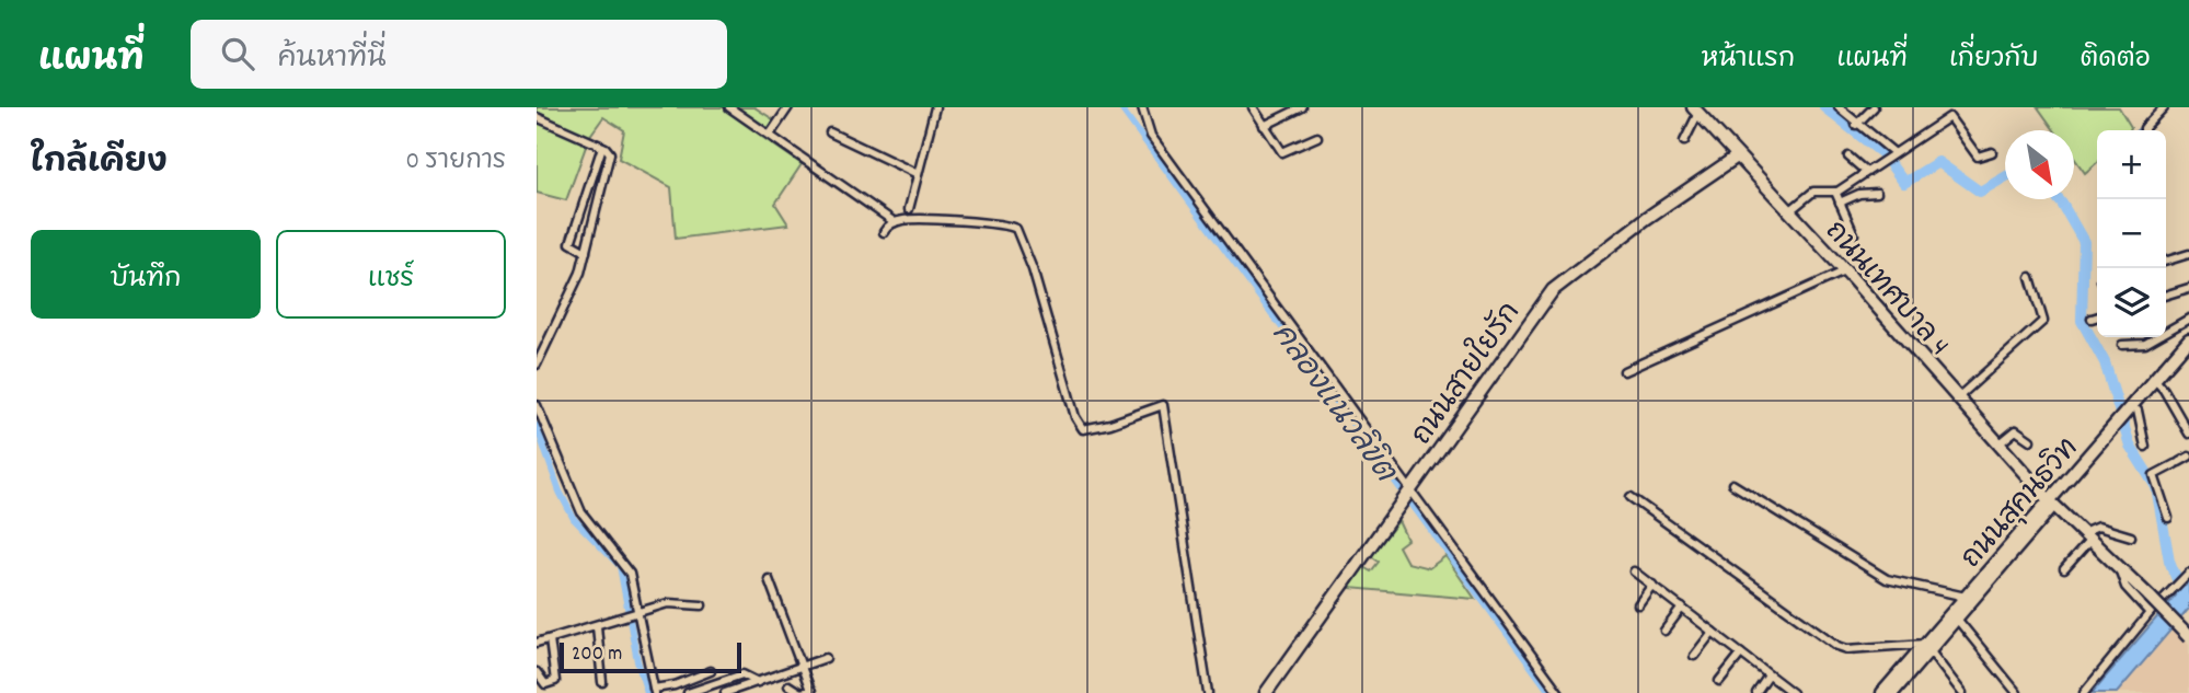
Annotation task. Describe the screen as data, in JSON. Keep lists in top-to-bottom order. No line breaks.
{"streets":{"street":["ถนนเทศบาล 4","ถนนสายใยรัก","ถนนสุคนธวิท"]},"crossings":[["ถนนเทศบาล 4","ถนนสายใยรัก"],["ถนนเทศบาล 4","ถนนสุคนธวิท"]],"water":["คลองแนวลิขิต"],"scale_bar":"200 m","north":"bottom right","page":{"header":"แผนที่","search":"ค้นหาที่นี่","nav":["หน้าแรก","แผนที่","เกี่ยวกับ","ติดต่อ"],"heading":["ใกล้เคียง","0 รายการ"],"map_buttons":["+","−"],"buttons":["บันทึก","แชร์"],"scale":"200 m"}}
